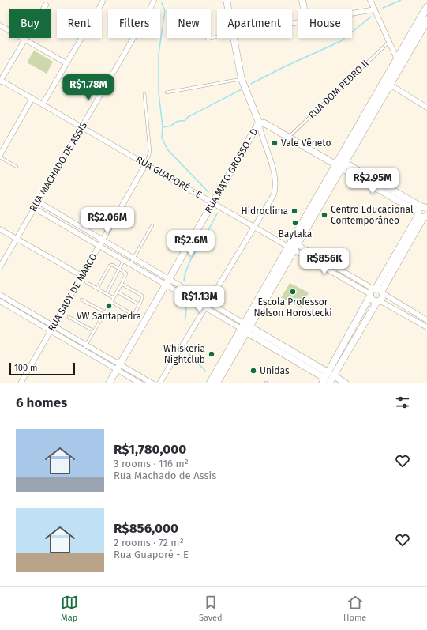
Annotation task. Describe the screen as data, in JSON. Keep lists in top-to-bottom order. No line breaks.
{"streets":{"street":["RUA MACHADO DE ASSIS","RUA MATO GROSSO - D","RUA GUAPORÉ - E","RUA SADY DE MARCO"],"lane":["RUA DOM PEDRO II"]},"crossings":[["RUA MACHADO DE ASSIS","RUA GUAPORÉ - E"],["RUA MATO GROSSO - D","RUA GUAPORÉ - E"],["RUA GUAPORÉ - E","RUA SADY DE MARCO"]],"places":["Vale Vêneto","Hidroclima","Centro Educacional Contemporâneo","Baytaka","Escola Professor Nelson Horostecki","VW Santapedra","Whiskeria Nightclub","Unidas"],"scale_bar":"100 m","page":{"chip":["Buy","Rent","Filters","New","Apartment","House"],"price":["R$1.78M","R$2.95M","R$2.06M","R$2.6M","R$856K","R$1.13M"],"scale":"100 m","heading":"6 homes","list":[{"name":"R$1,780,000","note":"3 rooms · 116 m² · Rua Machado de Assis"},{"name":"R$856,000","note":"2 rooms · 72 m² · Rua Guaporé - E"}],"tabs":["Map","Saved","Home"]}}
